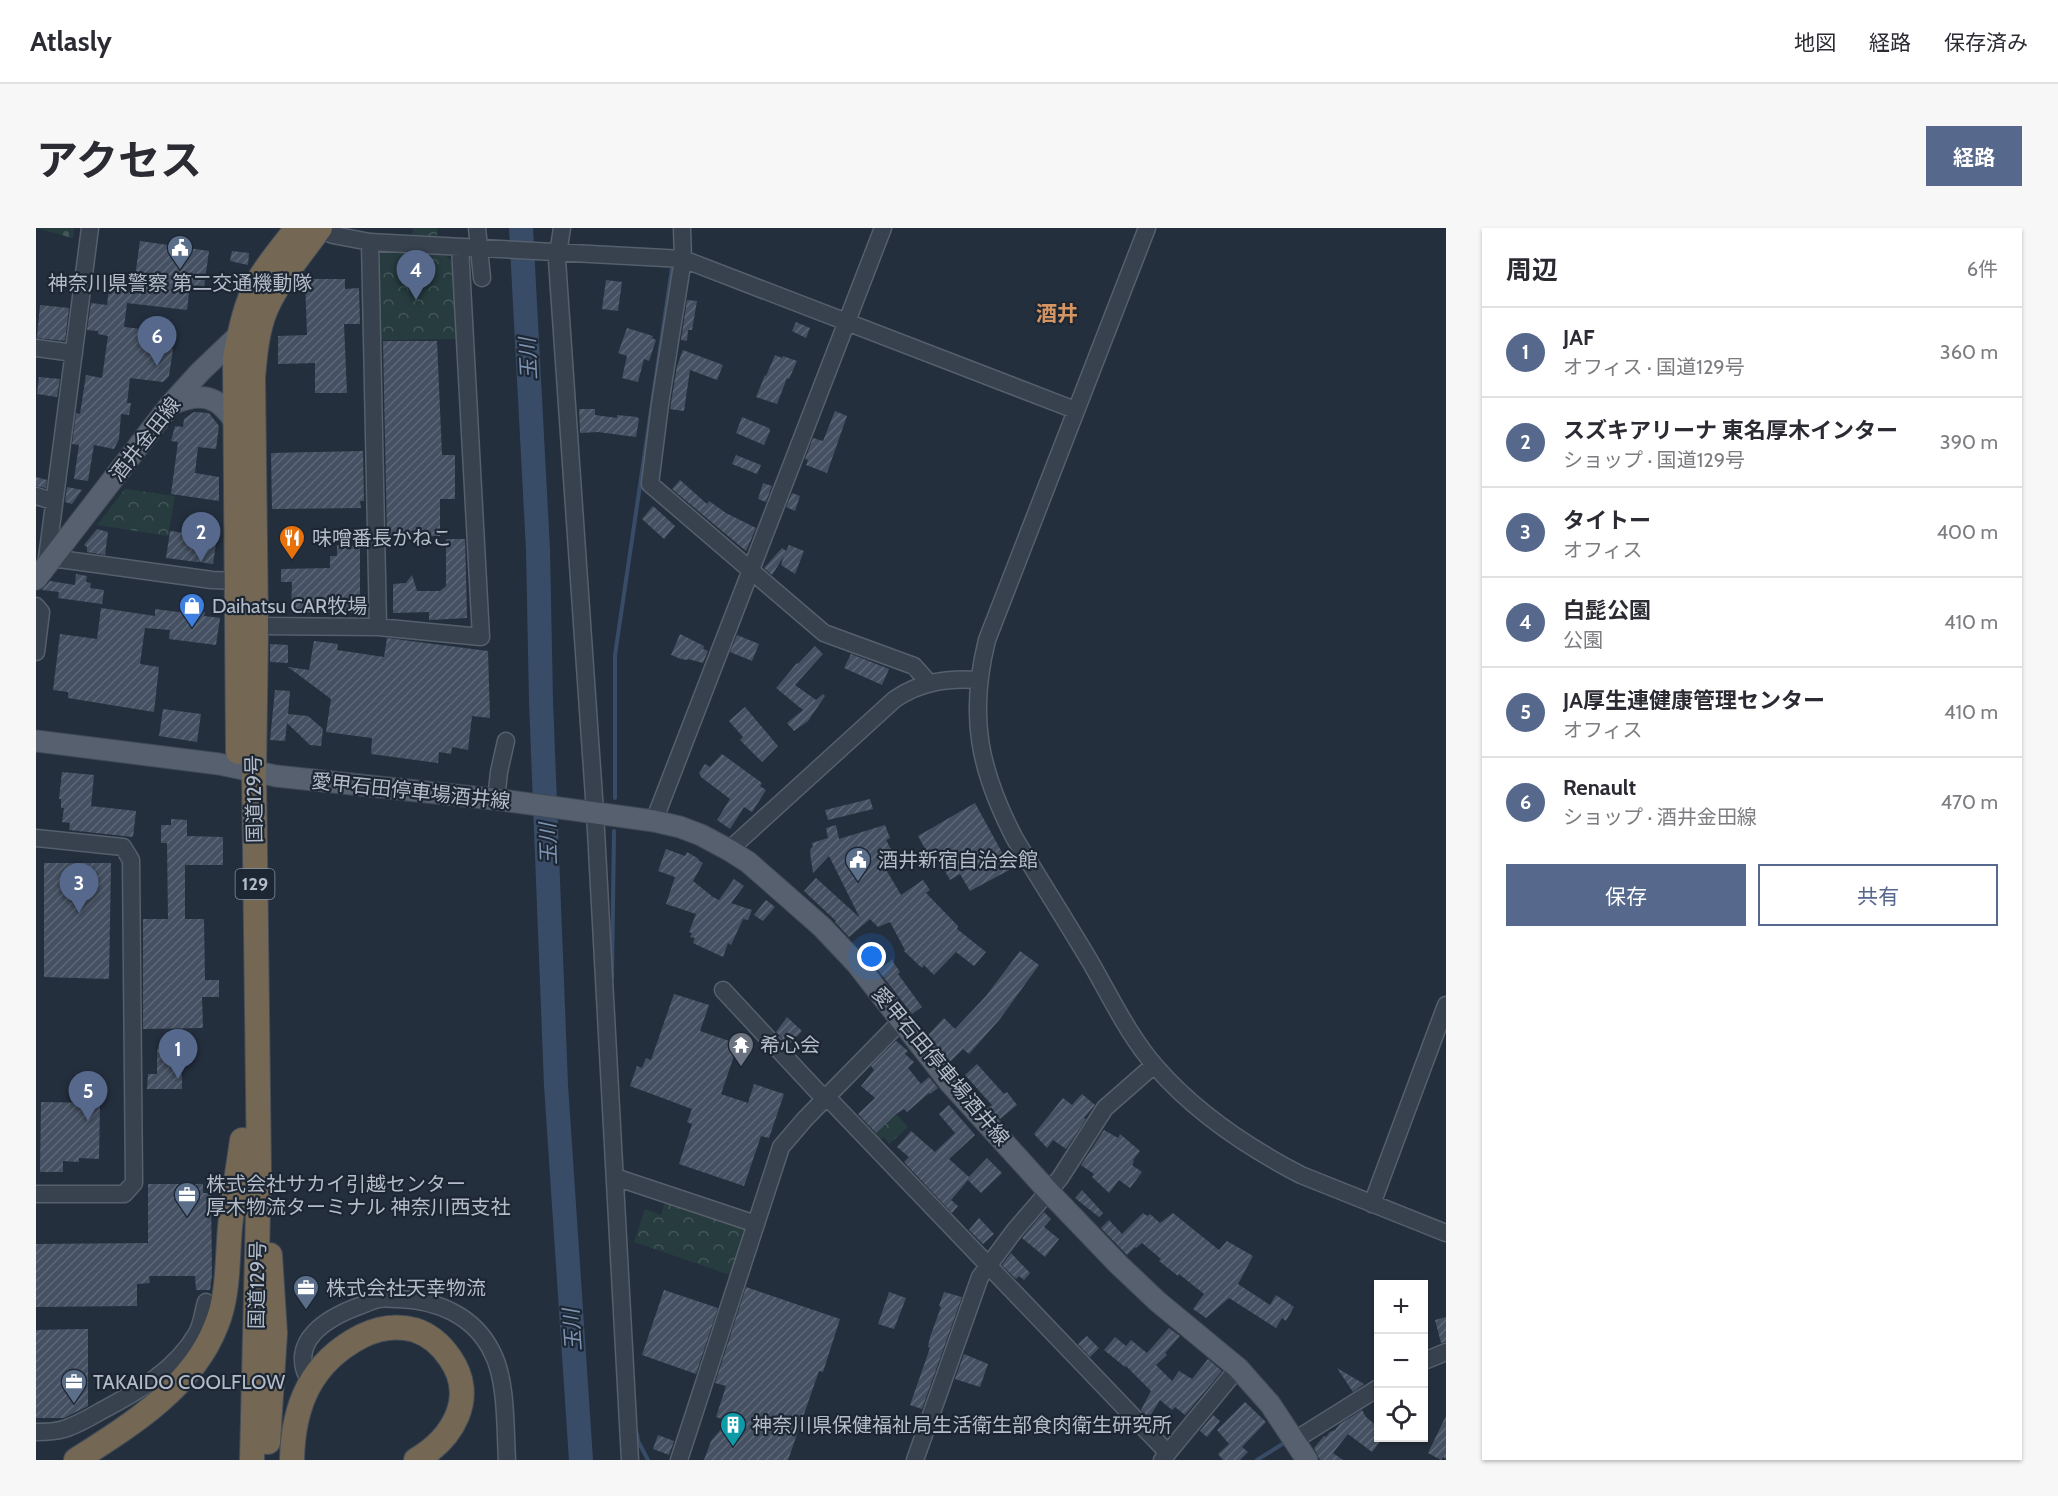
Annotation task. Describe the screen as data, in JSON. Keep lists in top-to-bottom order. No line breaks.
{"streets":{"highway":["国道129号","129"],"main road":["酒井金田線","愛甲石田停車場酒井線"]},"crossings":[["酒井金田線","国道129号"],["愛甲石田停車場酒井線","国道129号"]],"districts":["酒井"],"water":["玉川"],"places":{"public building":["神奈川県警察 第二交通機動隊","酒井新宿自治会館"],"restaurant":["味噌番長かねこ"],"shop":["Daihatsu CAR牧場"],"temple":["希心会"],"office":["株式会社サカイ引越センター 厚木物流ターミナル 神奈川西支社","株式会社天幸物流","TAKAIDO COOLFLOW"],"building":["神奈川県保健福祉局生活衛生部食肉衛生研究所"]},"page":{"header":"Atlasly","nav":["地図","経路","保存済み"],"title":"アクセス","buttons":["経路",["保存","共有"]],"heading":["周辺","6件"],"pins":["4","6","2","3","1","5"],"list":[{"mark":"1","name":"JAF","note":"オフィス · 国道129号","value":"360 m"},{"mark":"2","name":"スズキアリーナ 東名厚木インター","note":"ショップ · 国道129号","value":"390 m"},{"mark":"3","name":"タイトー","note":"オフィス","value":"400 m"},{"mark":"4","name":"白髭公園","note":"公園","value":"410 m"},{"mark":"5","name":"JA厚生連健康管理センター","note":"オフィス","value":"410 m"},{"mark":"6","name":"Renault","note":"ショップ · 酒井金田線","value":"470 m"}],"map_buttons":["+","−"]}}
